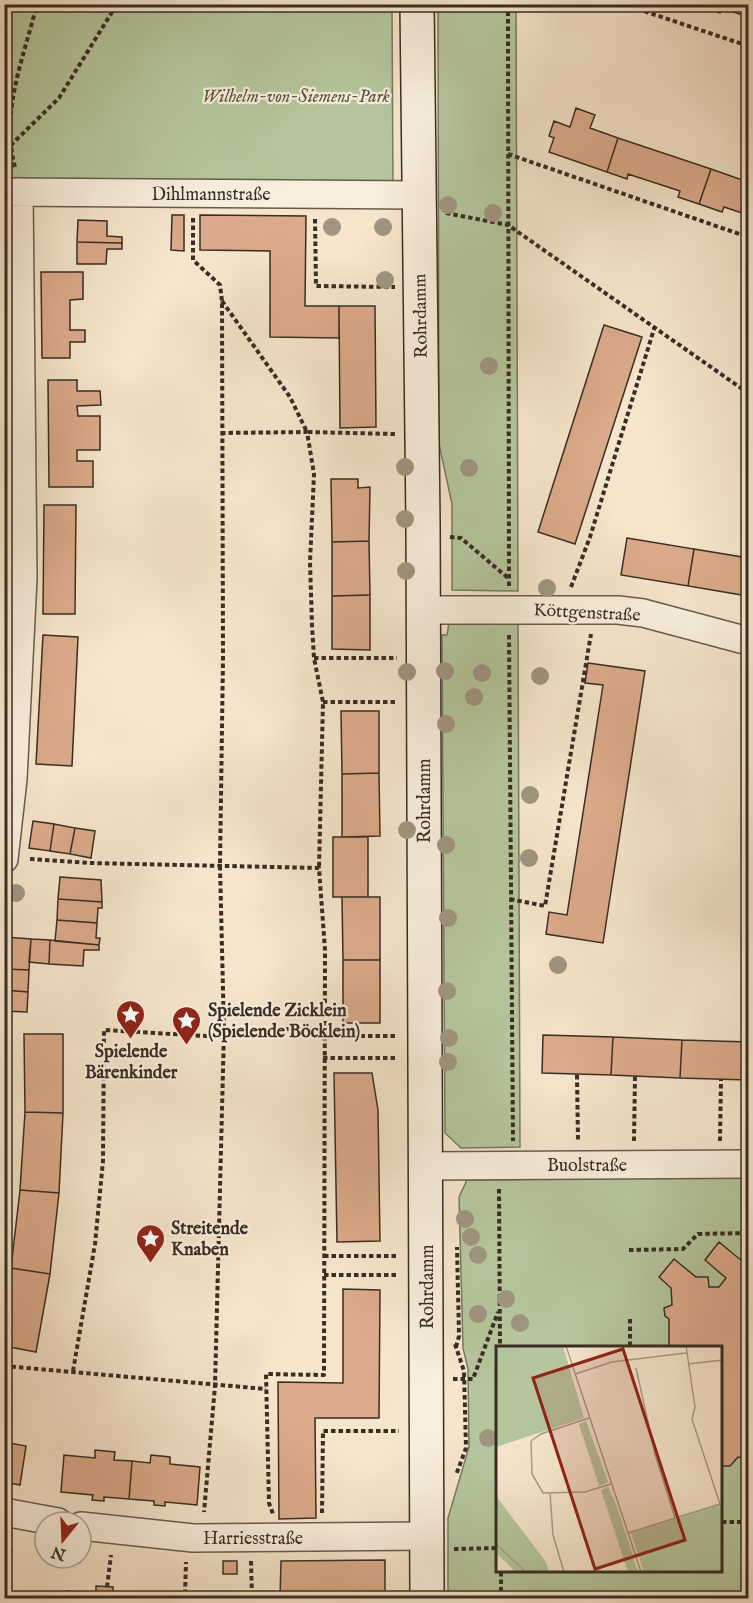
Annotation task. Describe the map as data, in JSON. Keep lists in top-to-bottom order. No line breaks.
{"streets":{"main road":["Rohrdamm"],"street":["Dihlmannstraße","Köttgenstraße","Buolstraße","Harriesstraße"]},"crossings":[["Dihlmannstraße","Rohrdamm"],["Rohrdamm","Köttgenstraße"],["Rohrdamm","Buolstraße"],["Rohrdamm","Harriesstraße"]],"parks":["Wilhelm-von-Siemens-Park"],"places":{"place":["Spielende Bärenkinder","Spielende Zicklein (Spielende Böcklein)","Streitende Knaben"]},"north":"bottom"}
